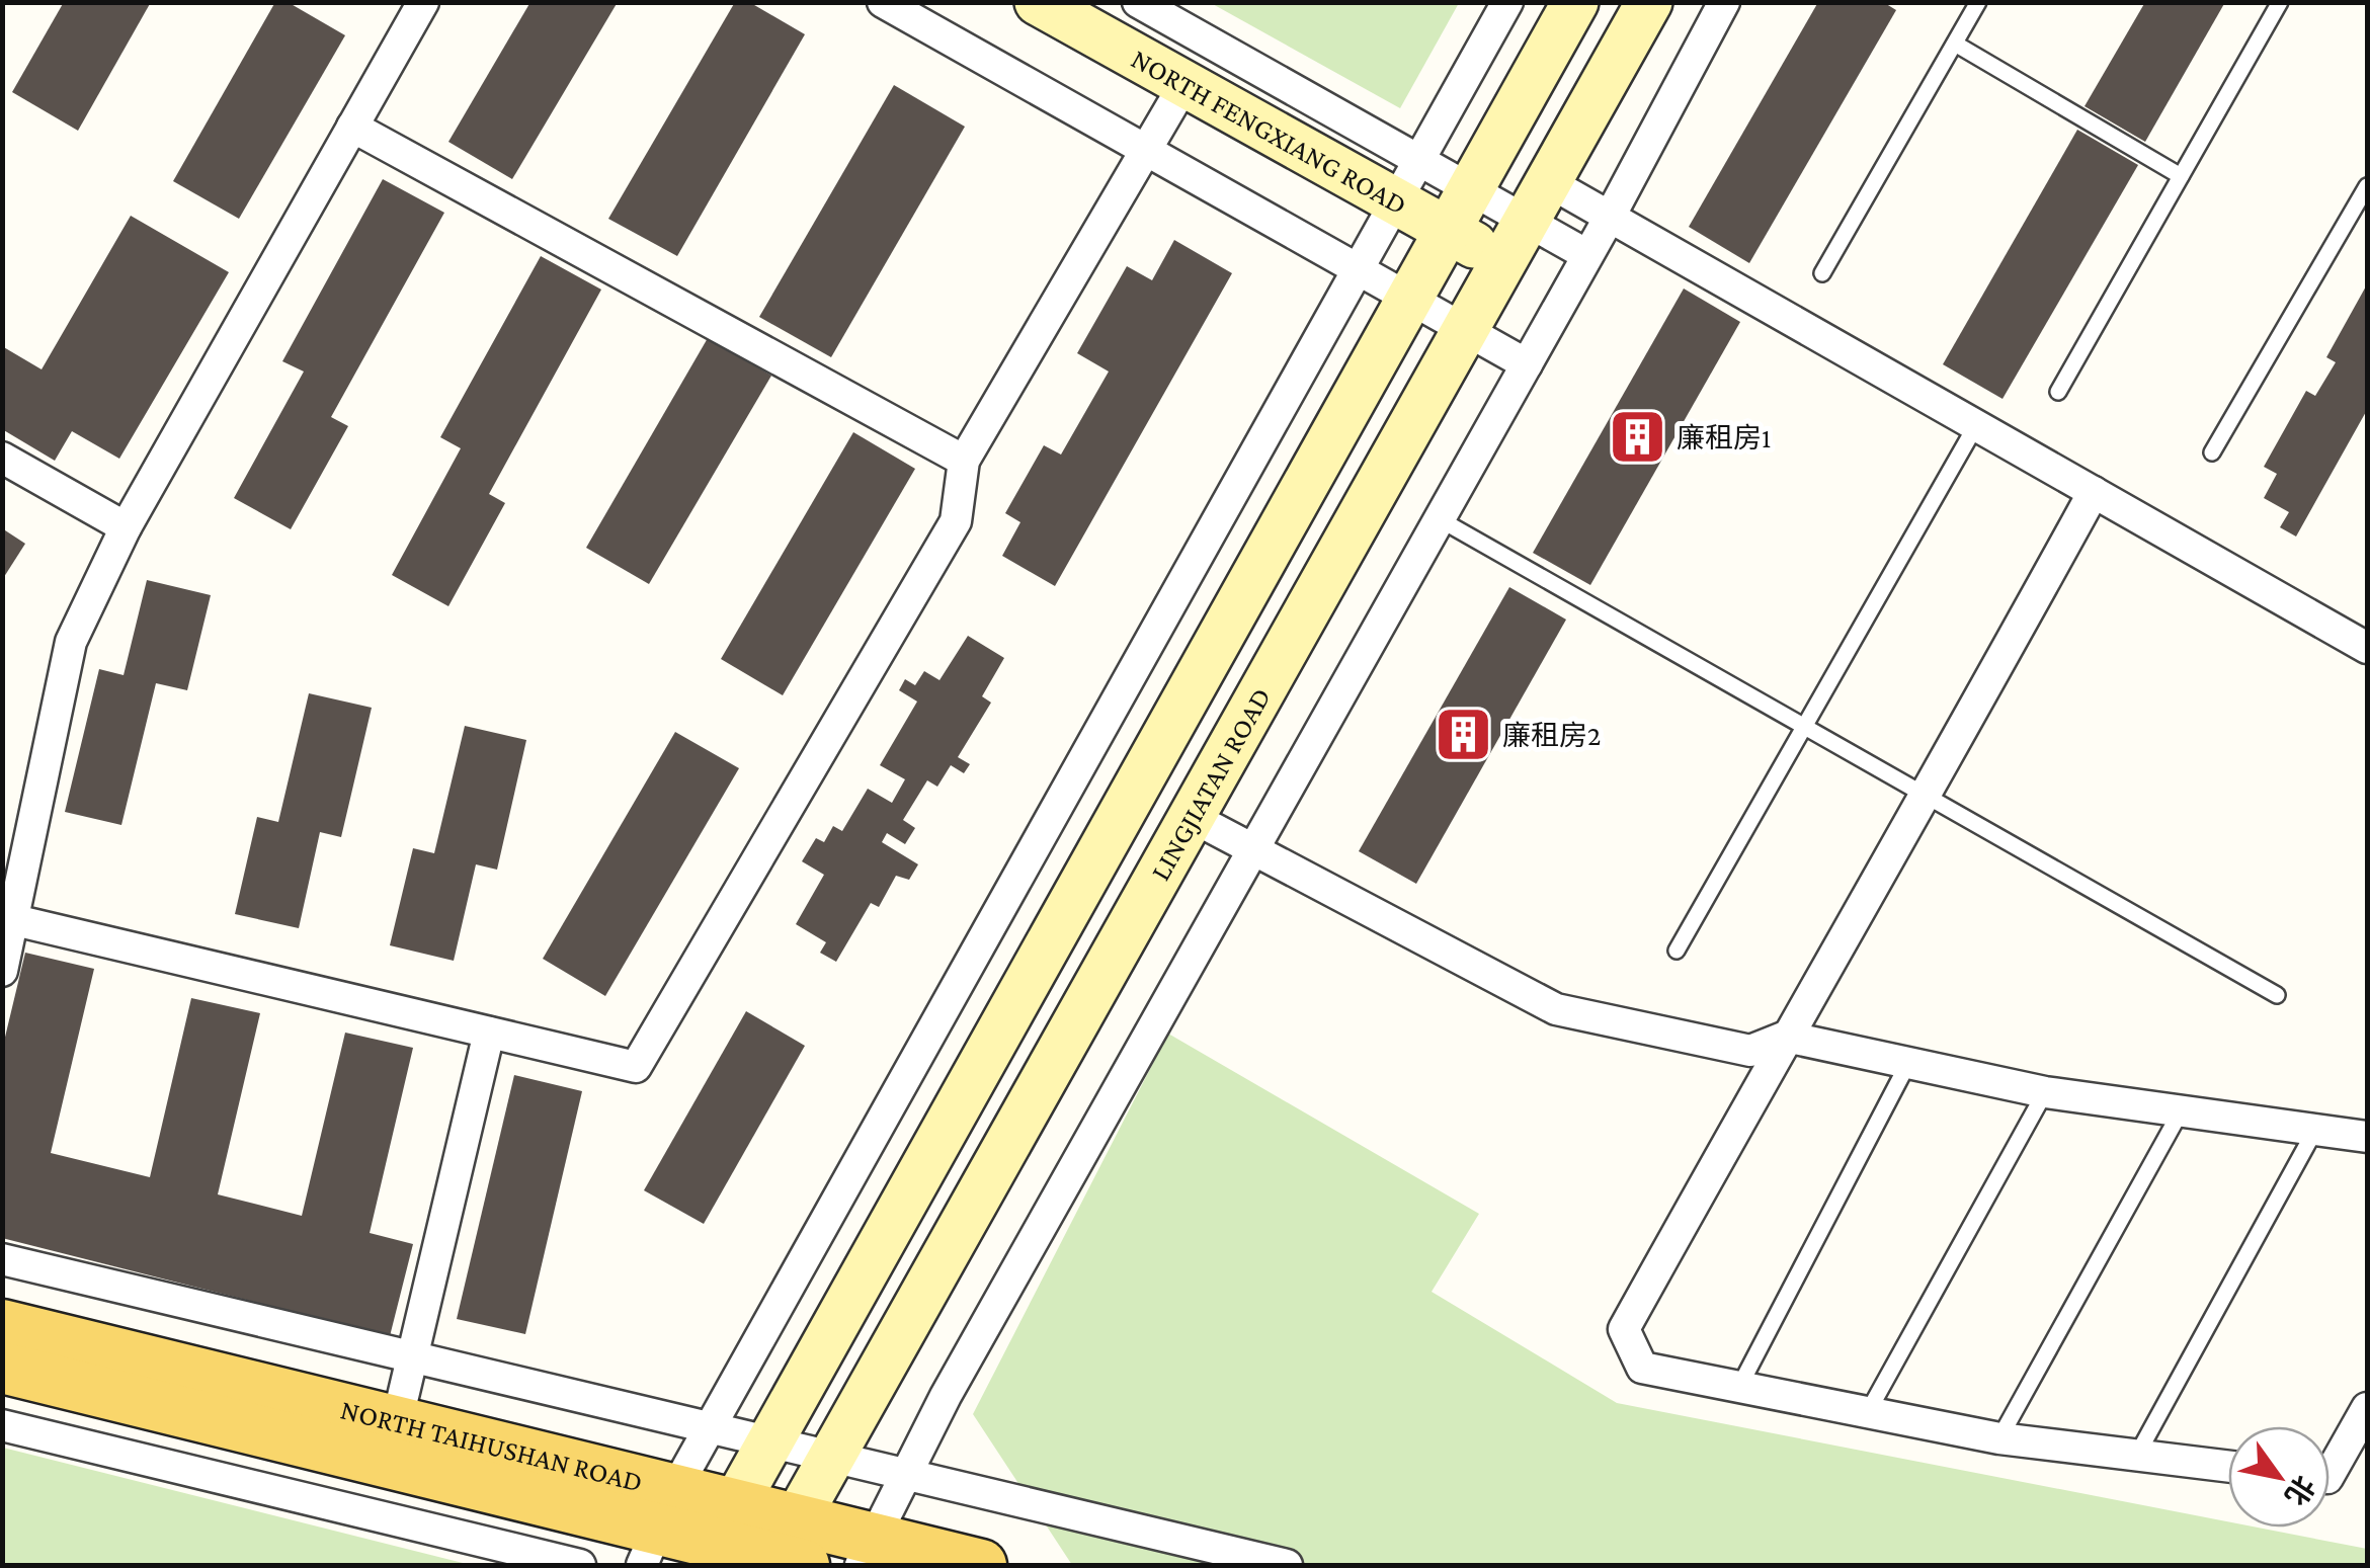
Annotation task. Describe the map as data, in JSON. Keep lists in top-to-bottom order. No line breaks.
{"streets":{"main road":["NORTH FENGXIANG ROAD","LINGJIATAN ROAD","NORTH TAIHUSHAN ROAD"]},"crossings":[["NORTH FENGXIANG ROAD","LINGJIATAN ROAD"],["LINGJIATAN ROAD","NORTH TAIHUSHAN ROAD"]],"places":{"building":["廉租房1","廉租房2"]},"north":"bottom right"}
